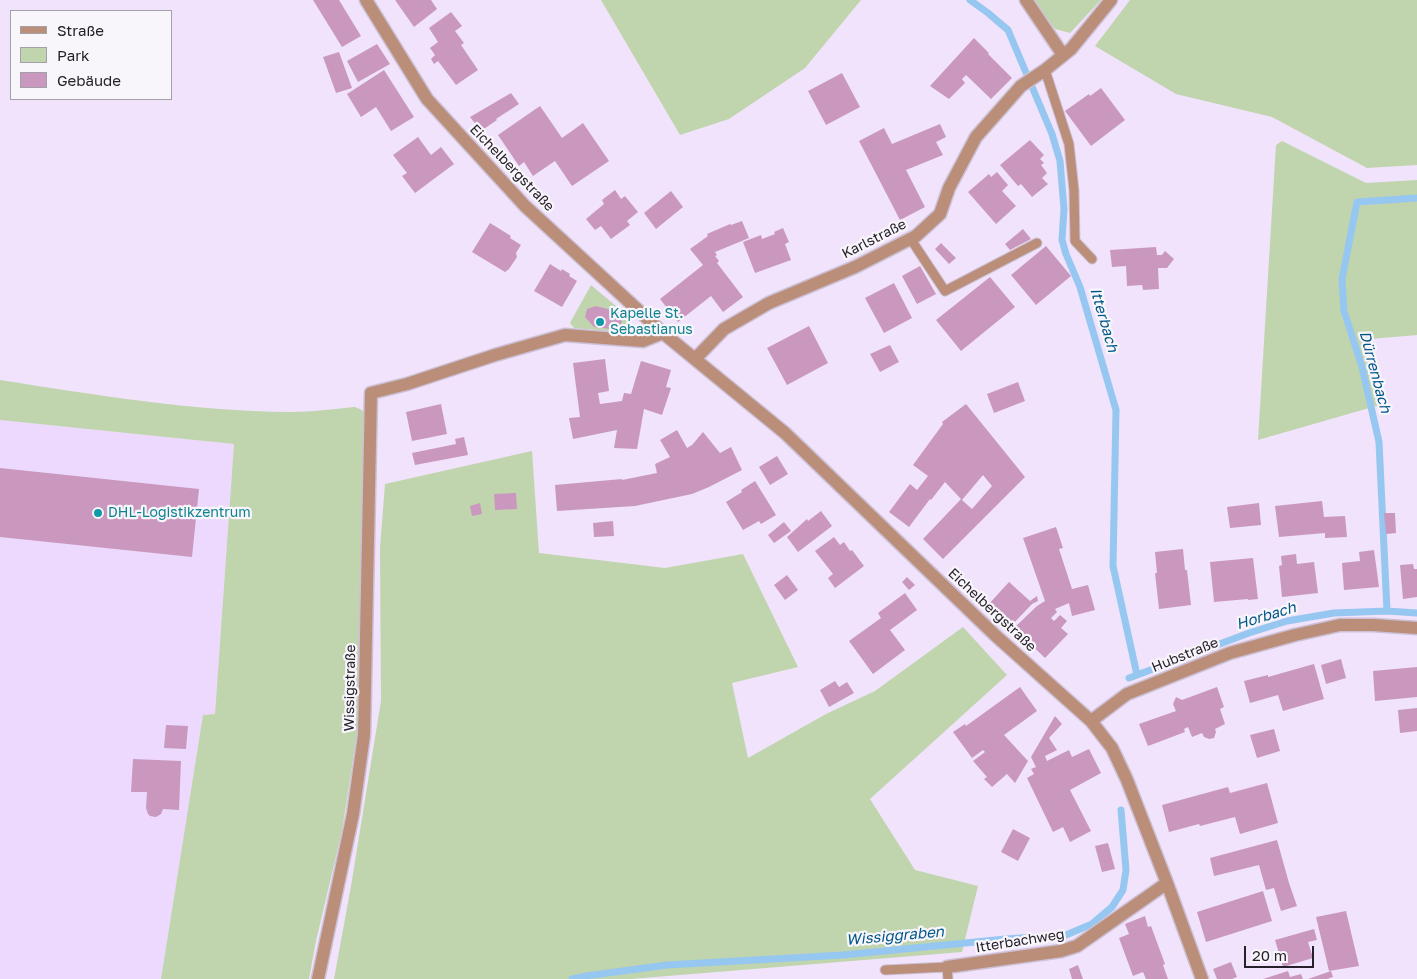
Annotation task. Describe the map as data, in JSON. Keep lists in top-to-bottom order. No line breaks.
{"streets":{"street":["Eichelbergstraße","Karlstraße","Hubstraße","Wissigstraße","Itterbachweg"]},"crossings":[["Eichelbergstraße","Karlstraße"],["Eichelbergstraße","Hubstraße"],["Eichelbergstraße","Wissigstraße"],["Eichelbergstraße","Itterbachweg"]],"water":["Itterbach","Dürrenbach","Horbach","Wissiggraben"],"places":["Kapelle St. Sebastianus","DHL-Logistikzentrum"],"legend":["Straße","Park","Gebäude"],"scale_bar":"20 m"}
